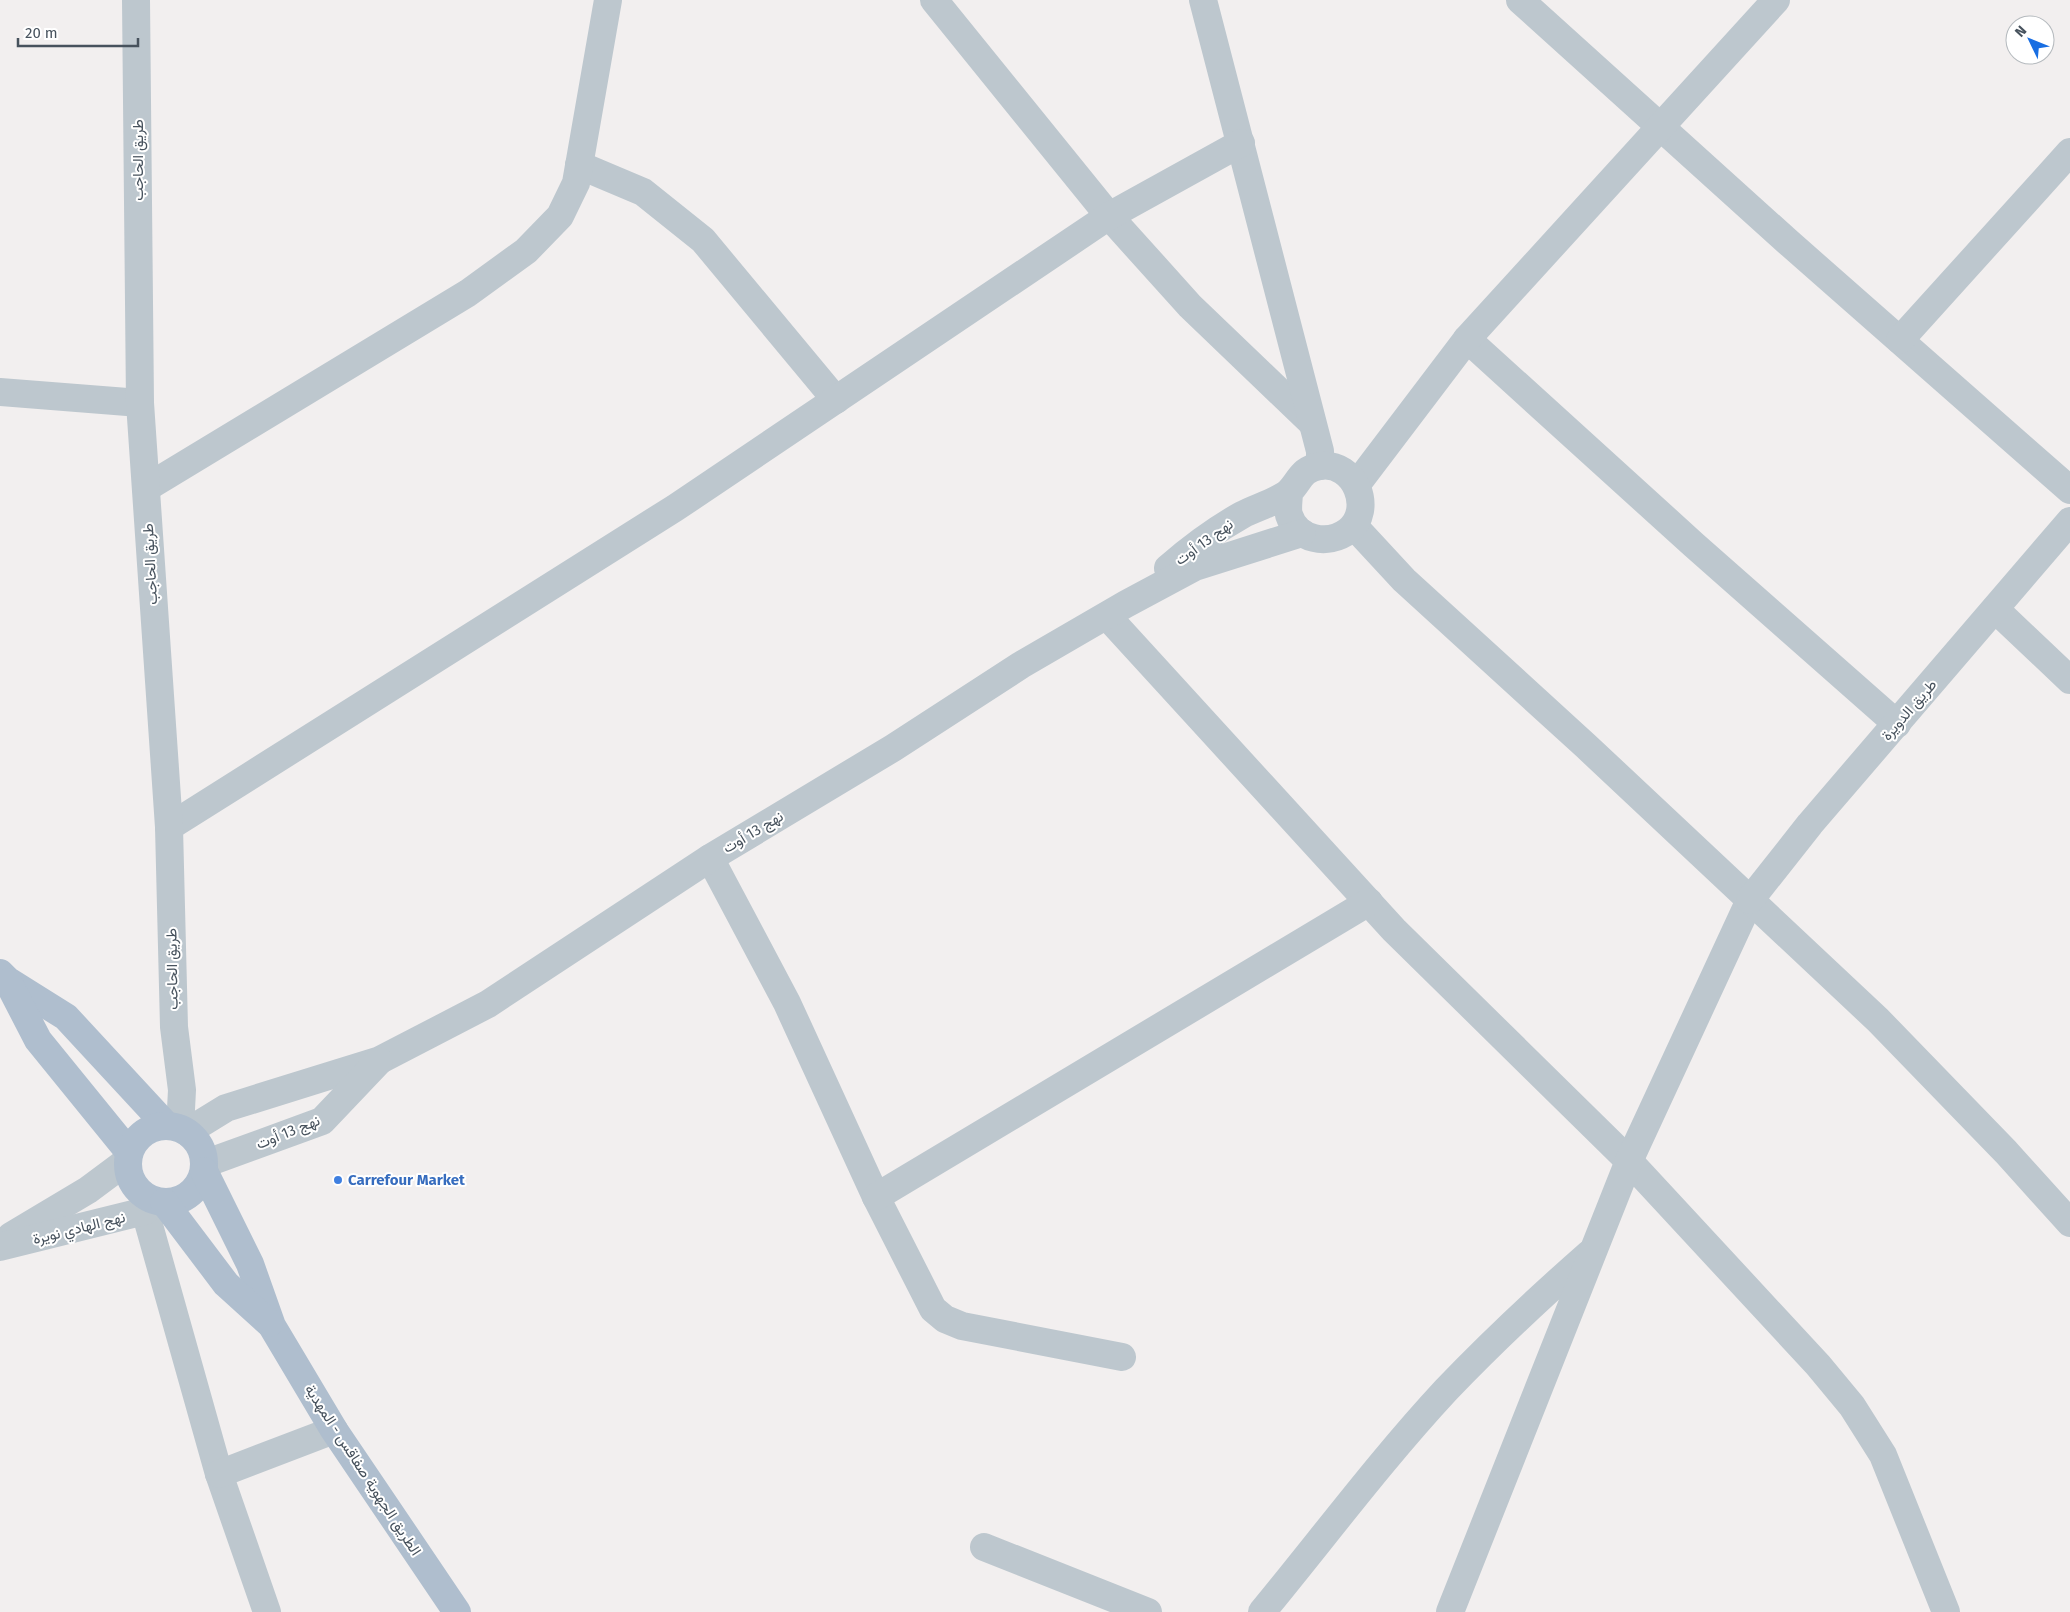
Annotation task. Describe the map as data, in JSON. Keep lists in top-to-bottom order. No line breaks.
{"streets":{"main road":["الطريق الجهوية صفاقس - المهدية"],"street":["طريق الحاجب","نهج 13 أوت","طريق الدويرة","نهج الهادي نويرة"]},"crossings":[["طريق الحاجب","نهج 13 أوت"],["طريق الحاجب","نهج الهادي نويرة"],["طريق الحاجب","الطريق الجهوية صفاقس - المهدية"],["نهج 13 أوت","نهج الهادي نويرة"],["نهج 13 أوت","الطريق الجهوية صفاقس - المهدية"],["نهج الهادي نويرة","الطريق الجهوية صفاقس - المهدية"]],"places":["Carrefour Market"],"scale_bar":"20 m","north":"top left"}
